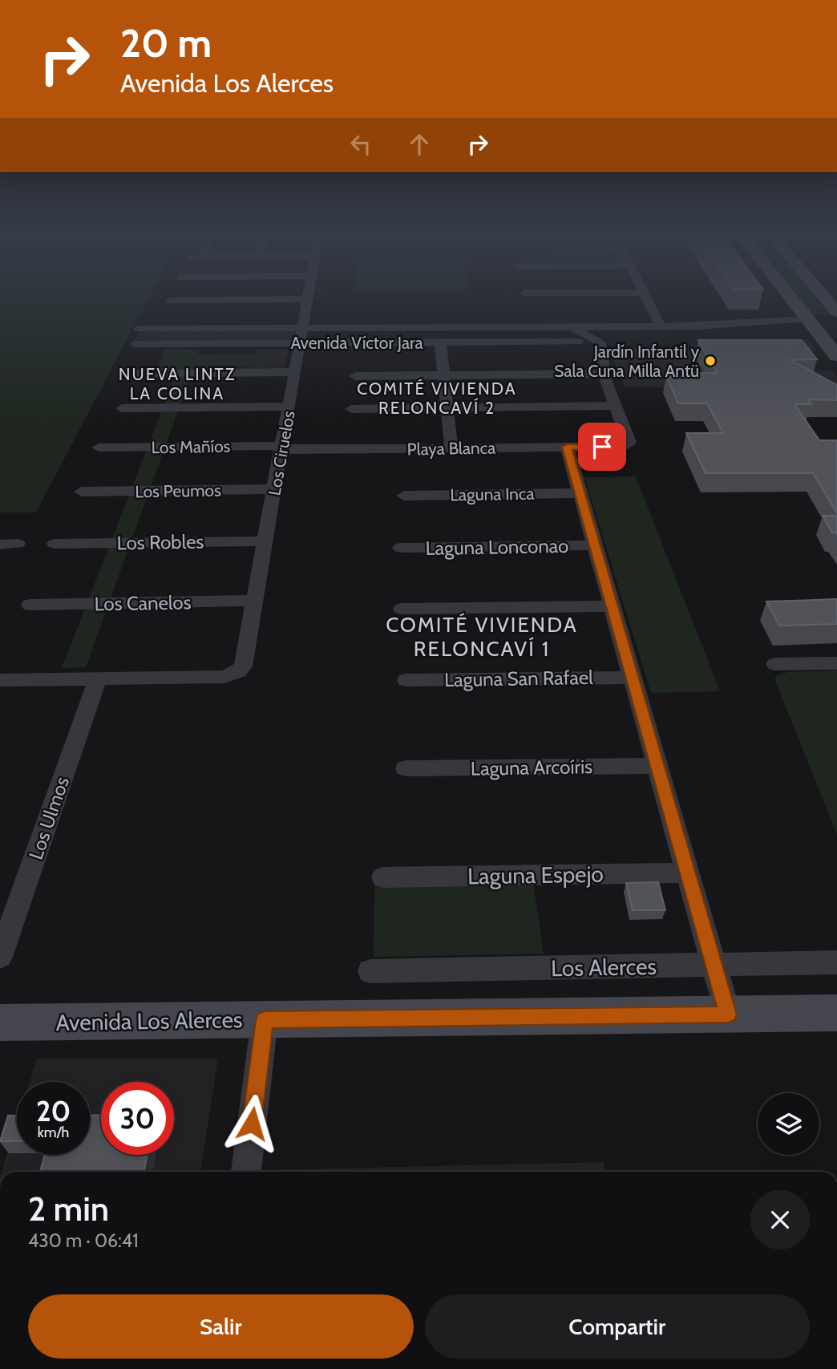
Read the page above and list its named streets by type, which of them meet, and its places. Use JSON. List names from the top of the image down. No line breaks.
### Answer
{"streets":{"main road":["Avenida Los Alerces"],"street":["Avenida Víctor Jara","Los Mañíos","Playa Blanca","Los Ciruelos","Los Peumos","Laguna Inca","Los Robles","Laguna Lonconao","Los Canelos","Laguna San Rafael","Laguna Arcoíris","Los Ulmos","Laguna Espejo","Los Alerces"]},"crossings":[["Avenida Víctor Jara","Los Ciruelos"],["Los Mañíos","Playa Blanca"],["Los Mañíos","Los Ciruelos"],["Playa Blanca","Los Ciruelos"],["Los Ciruelos","Los Peumos"],["Los Ciruelos","Los Robles"],["Los Ciruelos","Los Canelos"],["Los Ciruelos","Los Ulmos"]],"districts":["NUEVA LINTZ LA COLINA","COMITÉ VIVIENDA RELONCAVÍ 2","COMITÉ VIVIENDA RELONCAVÍ 1"],"places":["Jardín Infantil y Sala Cuna Milla Antü"],"page":{"turn":["20 m","Avenida Los Alerces"],"speed":"20 km/h","limit":"30","heading":["2 min","430 m · 06:41"],"buttons":["Salir","Compartir"]}}
